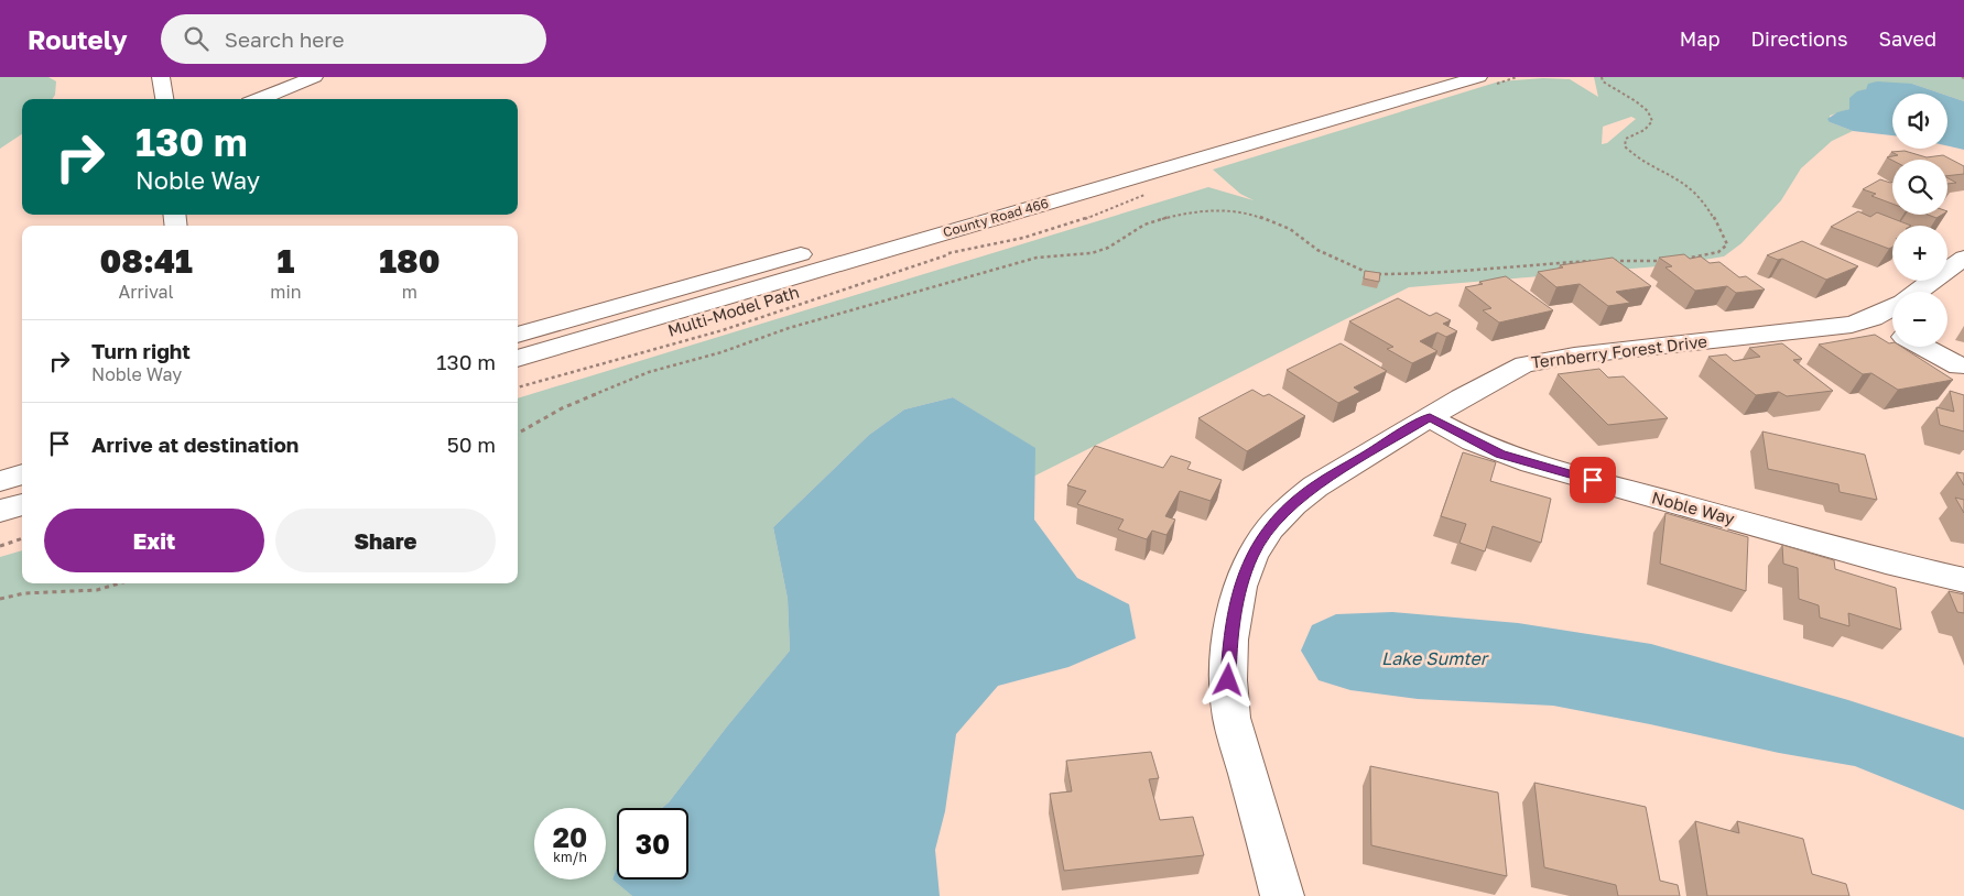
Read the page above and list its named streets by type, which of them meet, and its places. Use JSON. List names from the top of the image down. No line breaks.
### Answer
{"streets":{"main road":["County Road 466","Ternberry Forest Drive","Noble Way"],"path":["Multi-Model Path"]},"crossings":[["Ternberry Forest Drive","Noble Way"]],"water":["Lake Sumter"],"page":{"header":"Routely","search":"Search here","nav":["Map","Directions","Saved"],"map_buttons":["+","−"],"turn":["130 m","Noble Way"],"eta":["08:41","Arrival","1","min","180","m"],"list":[{"name":"Turn right","note":"Noble Way","value":"130 m"},{"name":"Arrive at destination","value":"50 m"}],"buttons":["Exit","Share"],"speed":"20 km/h","limit":"30"}}
